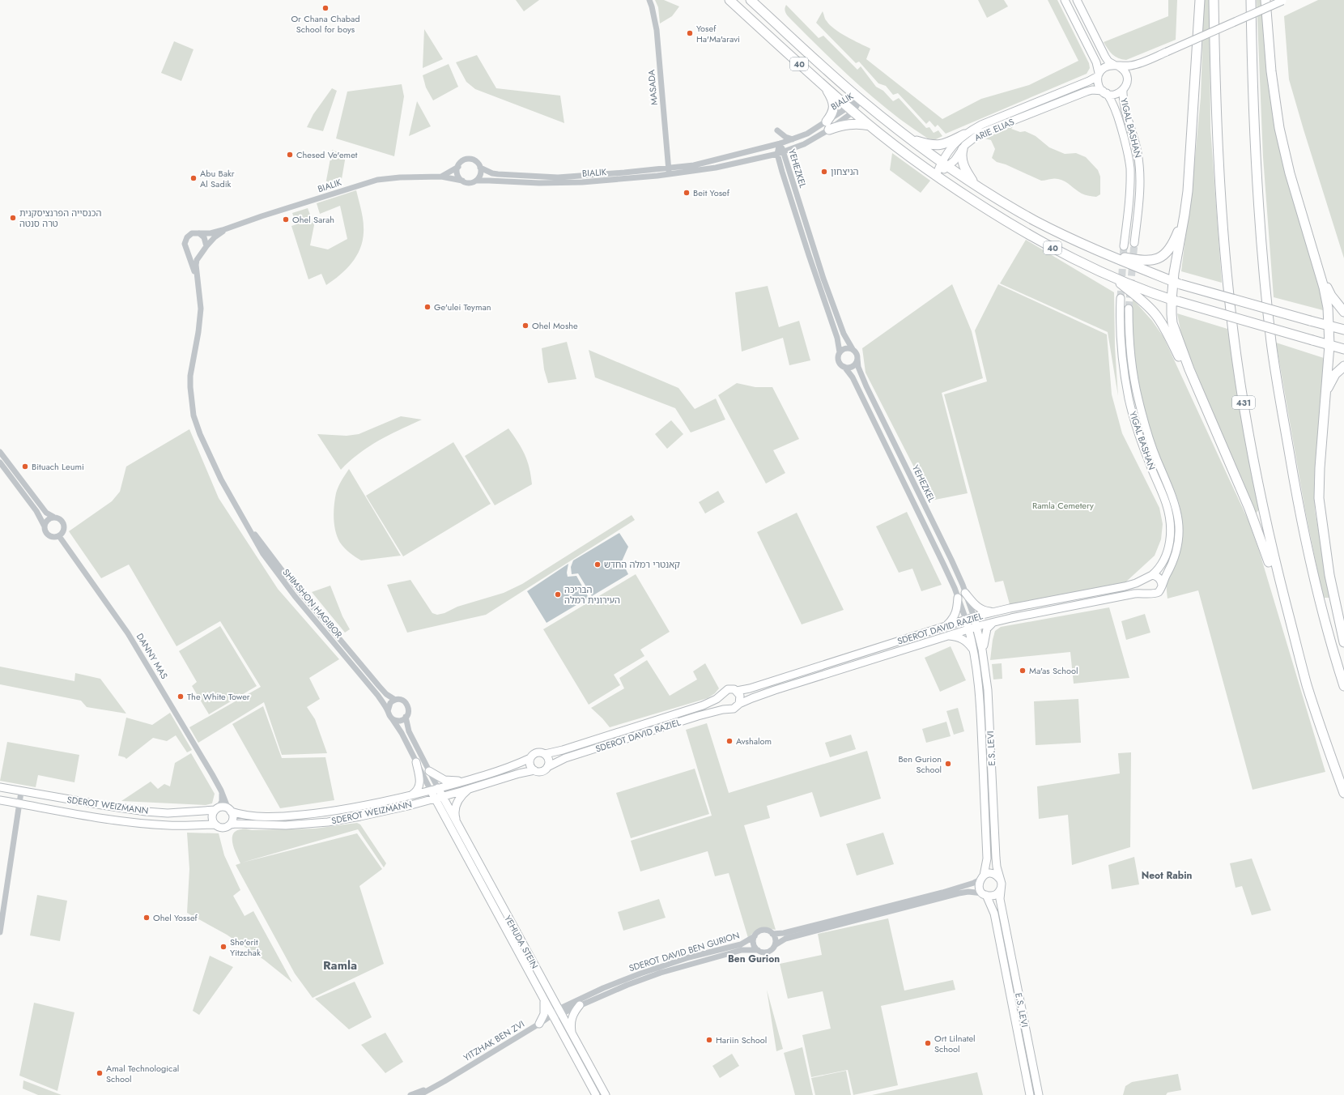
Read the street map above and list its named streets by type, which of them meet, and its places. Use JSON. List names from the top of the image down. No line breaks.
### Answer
{"streets":{"highway":["40","431"],"main road":["YIGAL BASHAN","ARIE ELIAS","SDEROT DAVID RAZIEL","E.S. LEVI","SDEROT WEIZMANN","YEHUDA STEIN"],"street":["MASADA","BIALIK","YEHEZKEL","SHIMSHON HAGIBOR","DANNY MAS","SDEROT DAVID BEN GURION","YITZHAK BEN ZVI"]},"crossings":[["40","BIALIK"],["40","ARIE ELIAS"],["MASADA","BIALIK"],["BIALIK","YEHEZKEL"],["BIALIK","SHIMSHON HAGIBOR"],["YIGAL BASHAN","ARIE ELIAS"],["YIGAL BASHAN","SDEROT DAVID RAZIEL"],["YEHEZKEL","SDEROT DAVID RAZIEL"],["YEHEZKEL","E.S. LEVI"],["SDEROT DAVID RAZIEL","E.S. LEVI"],["DANNY MAS","SDEROT WEIZMANN"],["SDEROT WEIZMANN","YEHUDA STEIN"],["YEHUDA STEIN","SDEROT DAVID BEN GURION"],["YEHUDA STEIN","YITZHAK BEN ZVI"],["SDEROT DAVID BEN GURION","YITZHAK BEN ZVI"]],"districts":["Neot Rabin","Ben Gurion","Ramla"],"parks":["Ramla Cemetery"],"places":["Or Chana Chabad School for boys","Yosef Ha'Ma'aravi","Chesed Ve'emet","הניצחון","Abu Bakr Al Sadik","Beit Yosef","הכנסייה הפרנציסקנית טרה סנטה","Ohel Sarah","Ge'ulei Teyman","Ohel Moshe","Bituach Leumi","קאנטרי רמלה החדש","הבריכה העירונית רמלה","Ma'as School","The White Tower","Avshalom","Ben Gurion School","Ohel Yossef","She'erit Yitzchak","Hariin School","Ort Lilnatel School","Amal Technological School"]}
